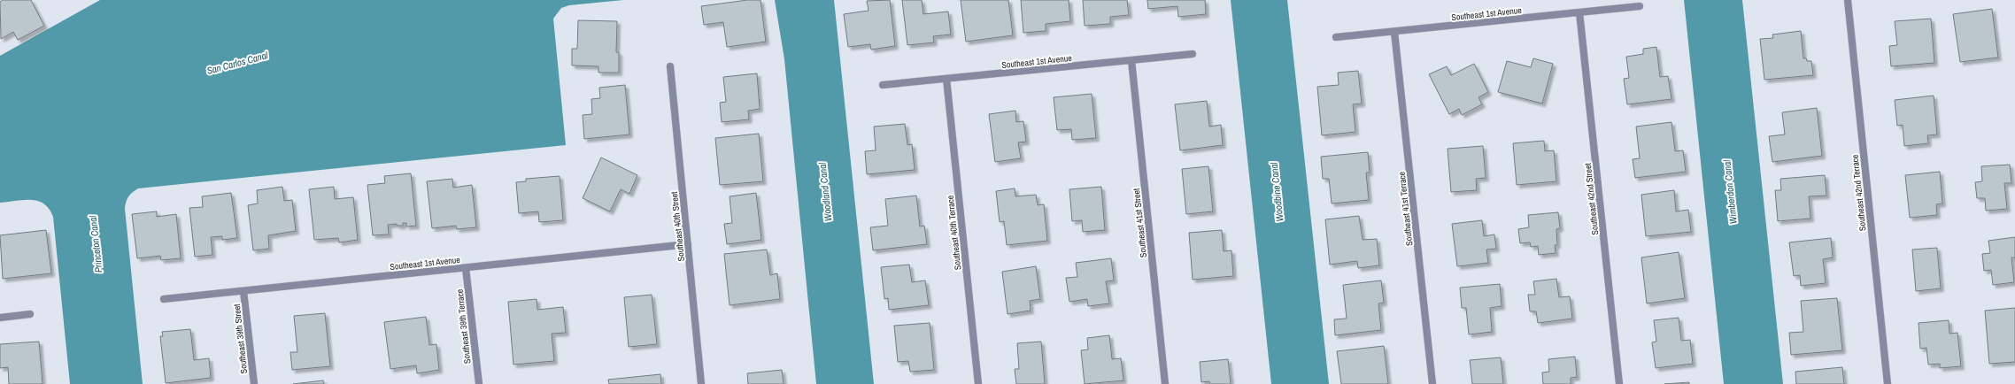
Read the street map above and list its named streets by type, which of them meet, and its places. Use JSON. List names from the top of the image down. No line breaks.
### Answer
{"streets":{"street":["Southeast 1st Avenue","Southeast 42nd Terrace","Southeast 42nd Street","Southeast 41st Terrace","Southeast 41st Street","Southeast 40th Street","Southeast 40th Terrace","Southeast 39th Terrace","Southeast 39th Street"]},"crossings":[["Southeast 1st Avenue","Southeast 42nd Street"],["Southeast 1st Avenue","Southeast 41st Terrace"],["Southeast 1st Avenue","Southeast 41st Street"],["Southeast 1st Avenue","Southeast 40th Street"],["Southeast 1st Avenue","Southeast 40th Terrace"],["Southeast 1st Avenue","Southeast 39th Terrace"],["Southeast 1st Avenue","Southeast 39th Street"]],"water":["San Carlos Canal","Woodland Canal","Woodbine Canal","Wimberdon Canal","Princeton Canal"]}
